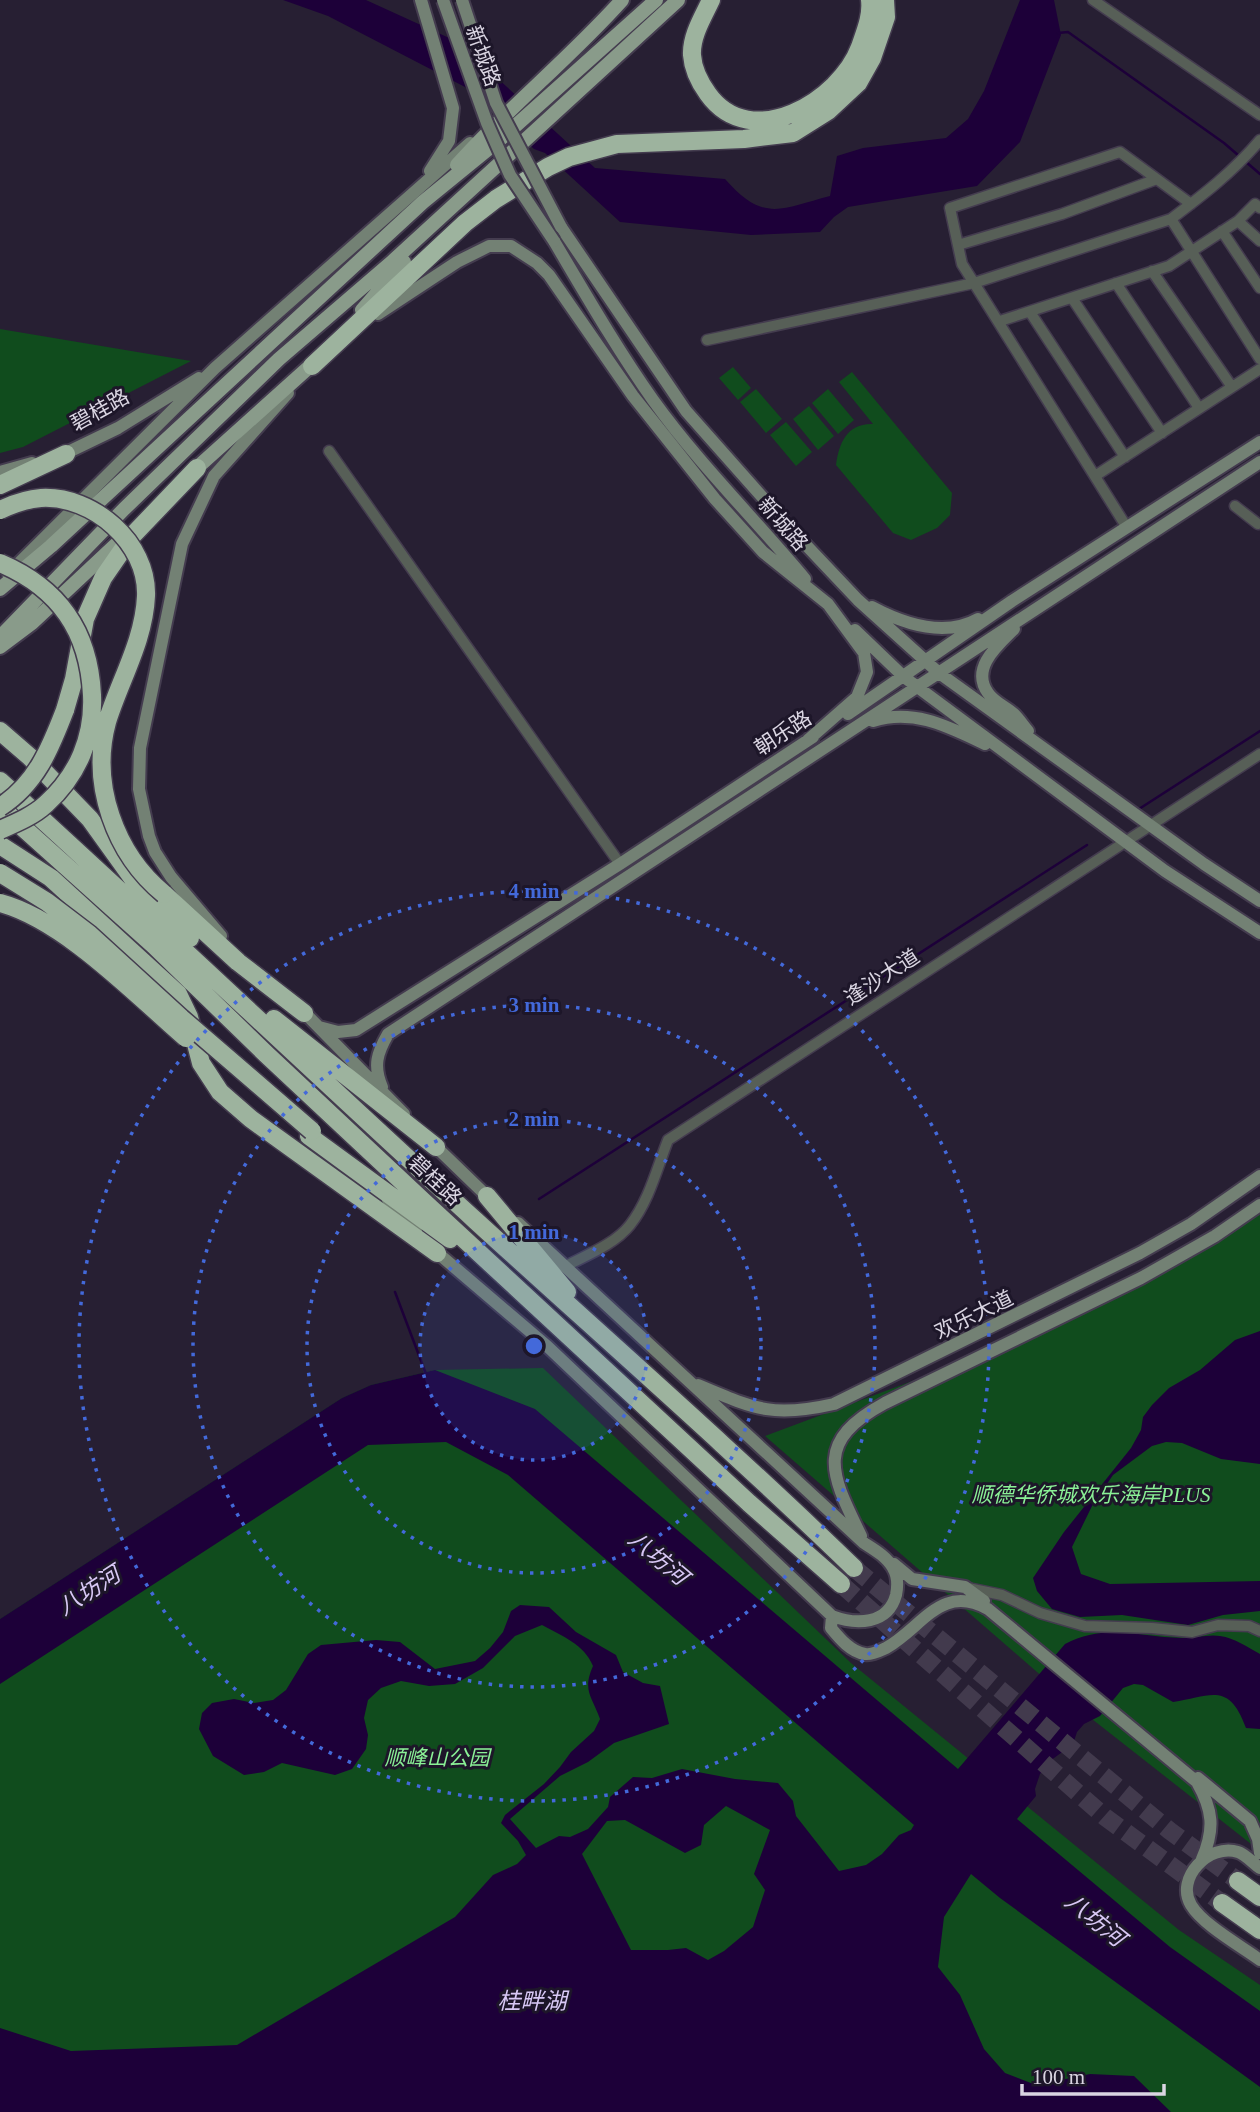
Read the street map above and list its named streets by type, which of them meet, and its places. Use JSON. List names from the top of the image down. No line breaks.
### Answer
{"streets":{"highway":["碧桂路"],"street":["新城路","朝乐路","逢沙大道","欢乐大道"]},"crossings":[["新城路","朝乐路"],["新城路","逢沙大道"]],"water":["八坊河","桂畔湖"],"parks":["顺德华侨城欢乐海岸PLUS","顺峰山公园"],"scale_bar":"100 m","rings":["4 min","3 min","2 min","1 min"]}
